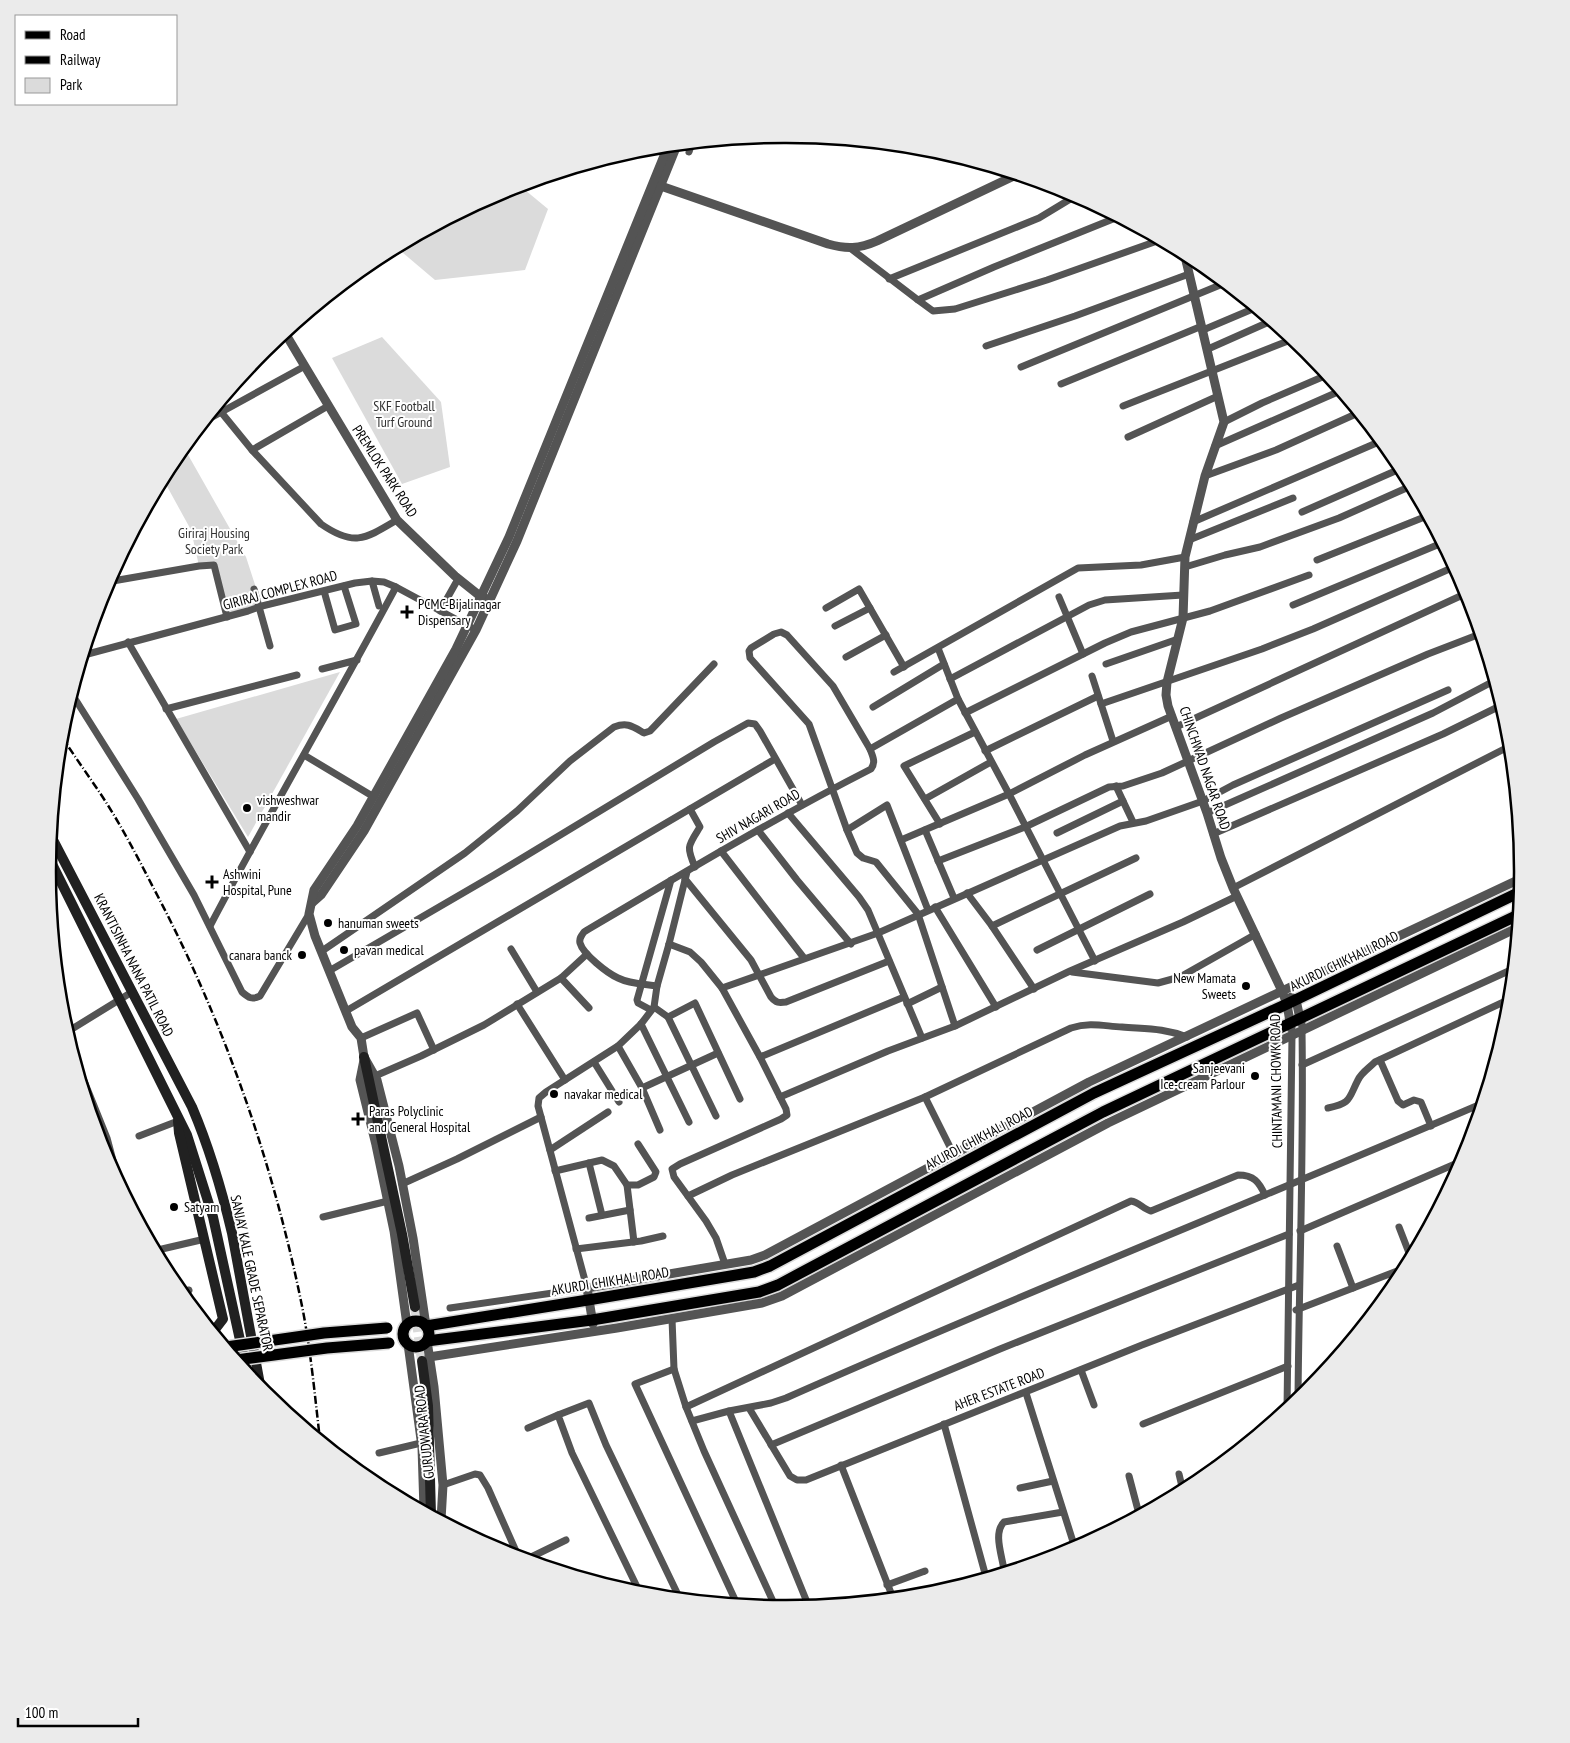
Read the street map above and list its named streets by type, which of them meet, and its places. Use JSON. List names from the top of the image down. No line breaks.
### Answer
{"streets":{"main road":["AKURDI CHIKHALI ROAD","KRANTISINHA NANA PATIL ROAD","SANJAY KALE GRADE SEPARATOR"],"street":["PREMLOK PARK ROAD","GIRIRAJ COMPLEX ROAD","CHINCHWAD NAGAR ROAD","SHIV NAGARI ROAD","CHINTAMANI CHOWK ROAD","AHER ESTATE ROAD","GURUDWARA ROAD"]},"crossings":[["CHINCHWAD NAGAR ROAD","CHINTAMANI CHOWK ROAD"],["AKURDI CHIKHALI ROAD","CHINTAMANI CHOWK ROAD"],["AKURDI CHIKHALI ROAD","GURUDWARA ROAD"],["KRANTISINHA NANA PATIL ROAD","SANJAY KALE GRADE SEPARATOR"],["CHINTAMANI CHOWK ROAD","AHER ESTATE ROAD"]],"parks":["SKF Football Turf Ground","Giriraj Housing Society Park"],"places":{"health":["PCMC-Bijalinagar Dispensary","Ashwini Hospital, Pune","Paras Polyclinic and General Hospital"],"other":["vishweshwar mandir","hanuman sweets","pavan medical","canara banck","New Mamata Sweets","Sanjeevani Ice-cream Parlour","navakar medical","Satyam"]},"legend":["Road","Railway","Park"],"scale_bar":"100 m"}
